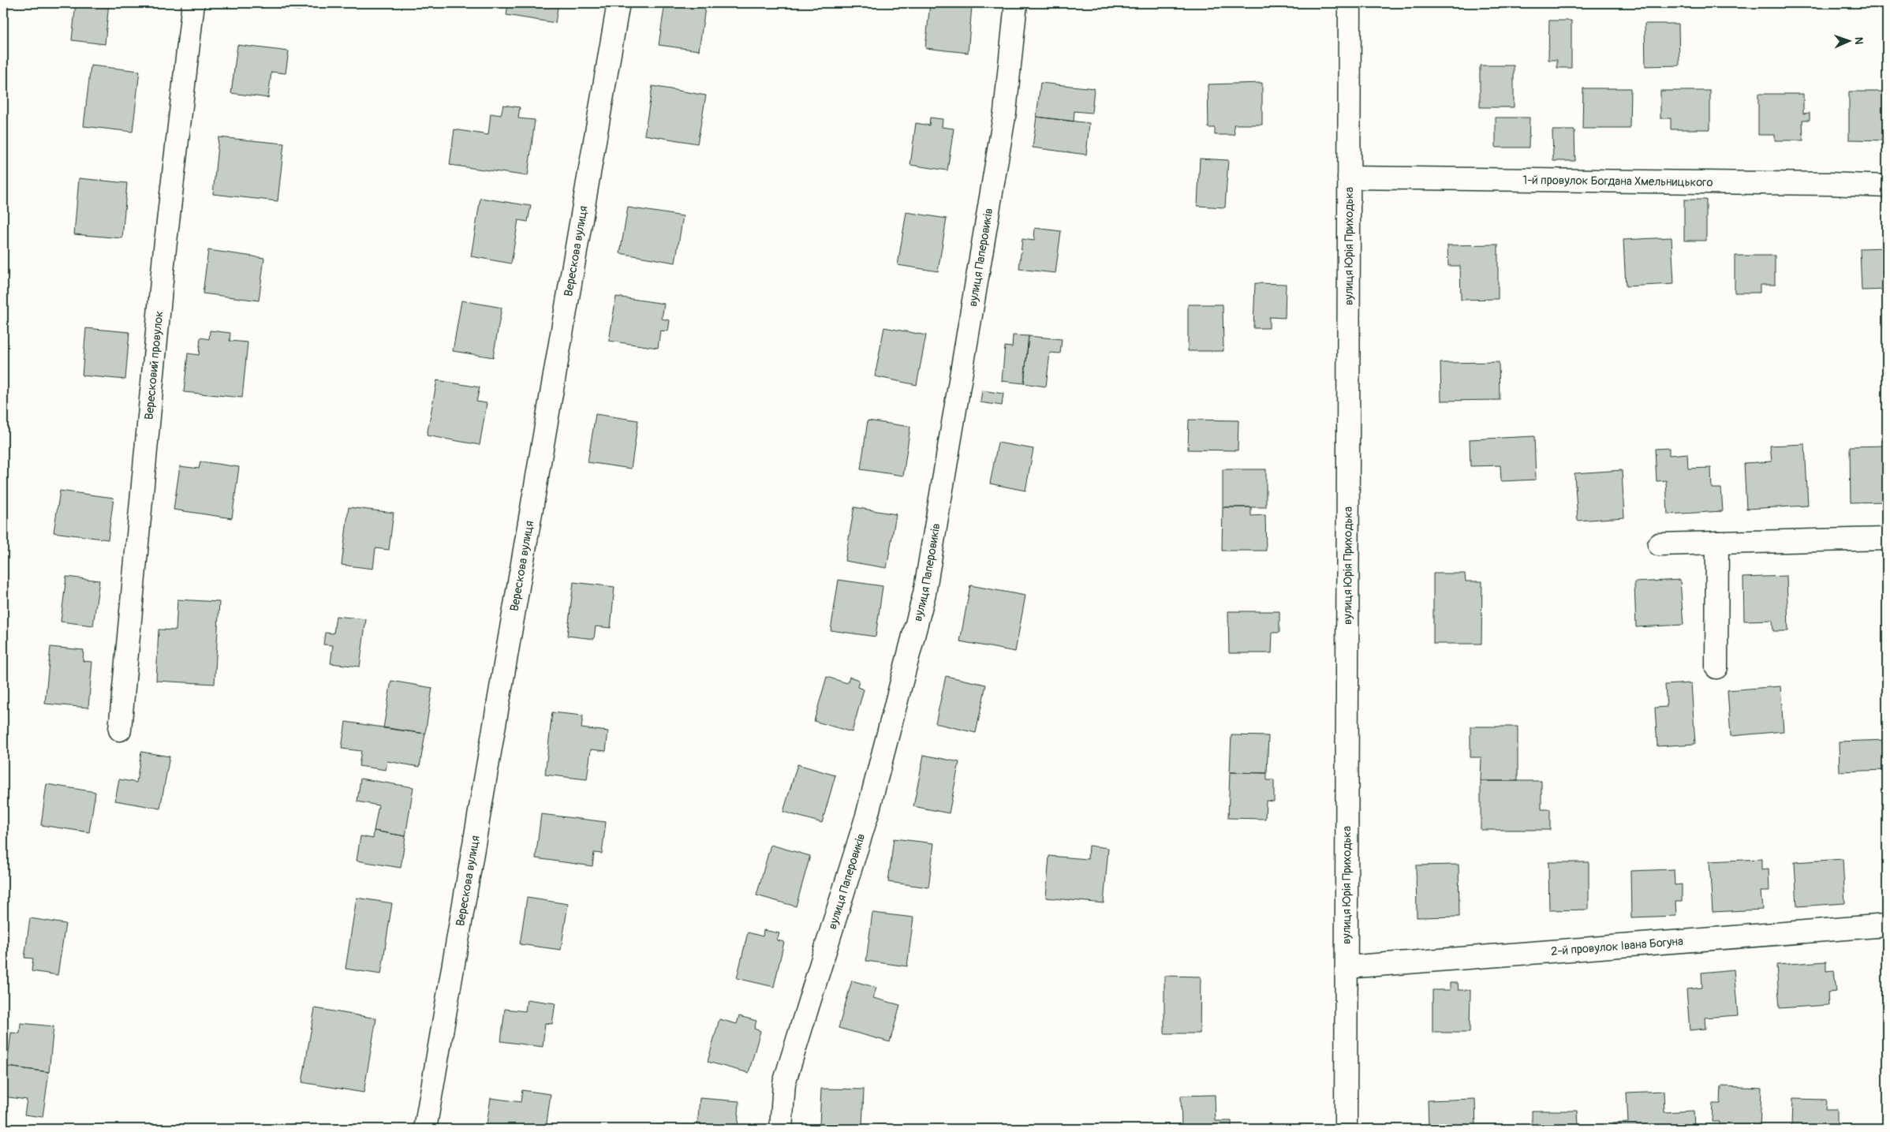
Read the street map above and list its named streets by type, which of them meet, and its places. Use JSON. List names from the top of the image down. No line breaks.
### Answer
{"streets":{"street":["1-й провулок Богдана Хмельницького","вулиця Юрія Приходька","Верескова вулиця","вулиця Паперовиків","Вересковий провулок","2-й провулок Івана Богуна"]},"crossings":[["1-й провулок Богдана Хмельницького","вулиця Юрія Приходька"],["вулиця Юрія Приходька","2-й провулок Івана Богуна"]],"north":"right"}
